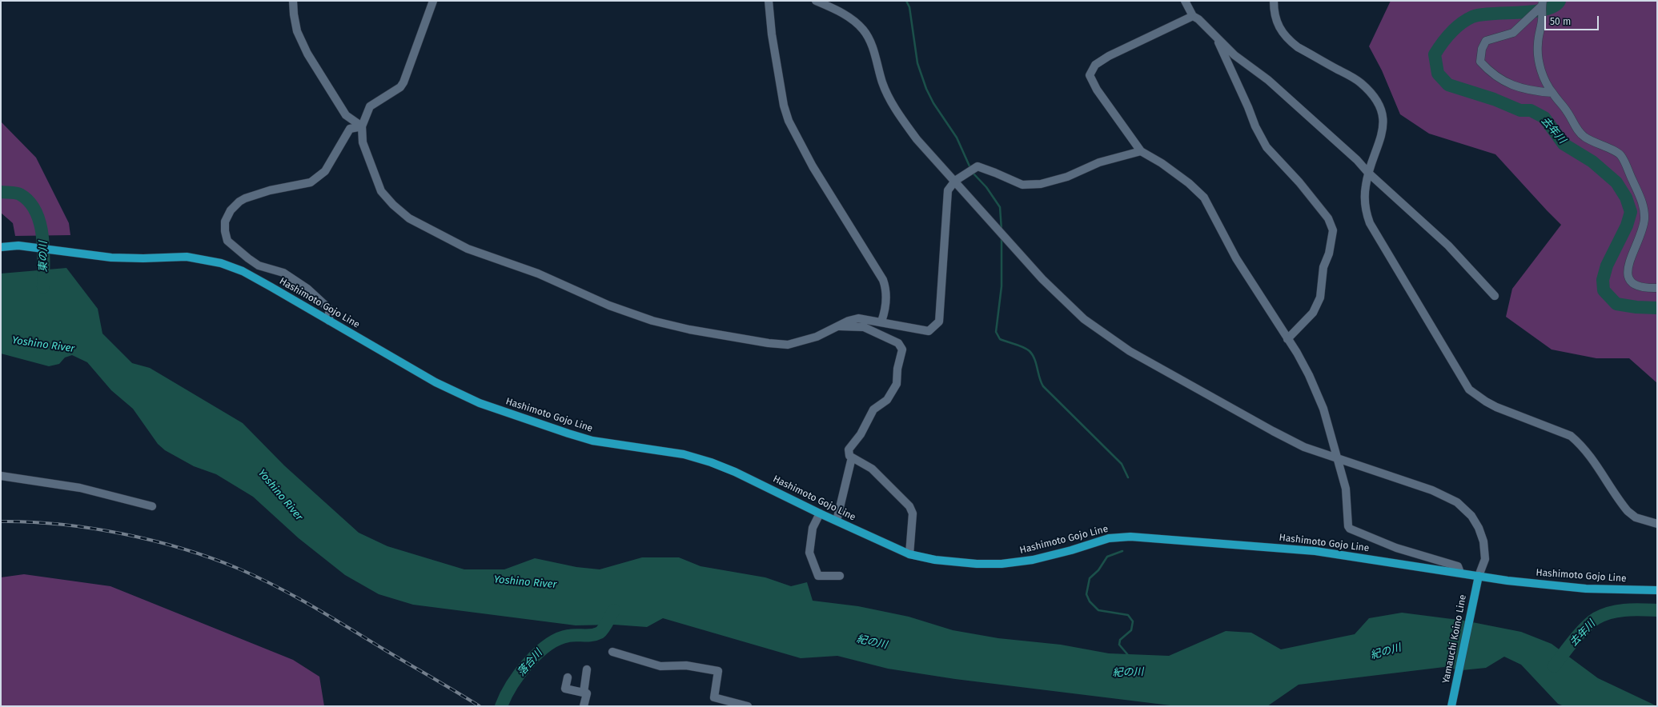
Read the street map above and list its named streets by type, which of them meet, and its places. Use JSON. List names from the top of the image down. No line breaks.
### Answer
{"streets":{"main road":["Hashimoto Gojo Line","Yamauchi Koino Line"]},"crossings":[["Hashimoto Gojo Line","Yamauchi Koino Line"]],"water":["去年川","東の川","Yoshino River","紀の川","落合川"],"scale_bar":"50 m"}
